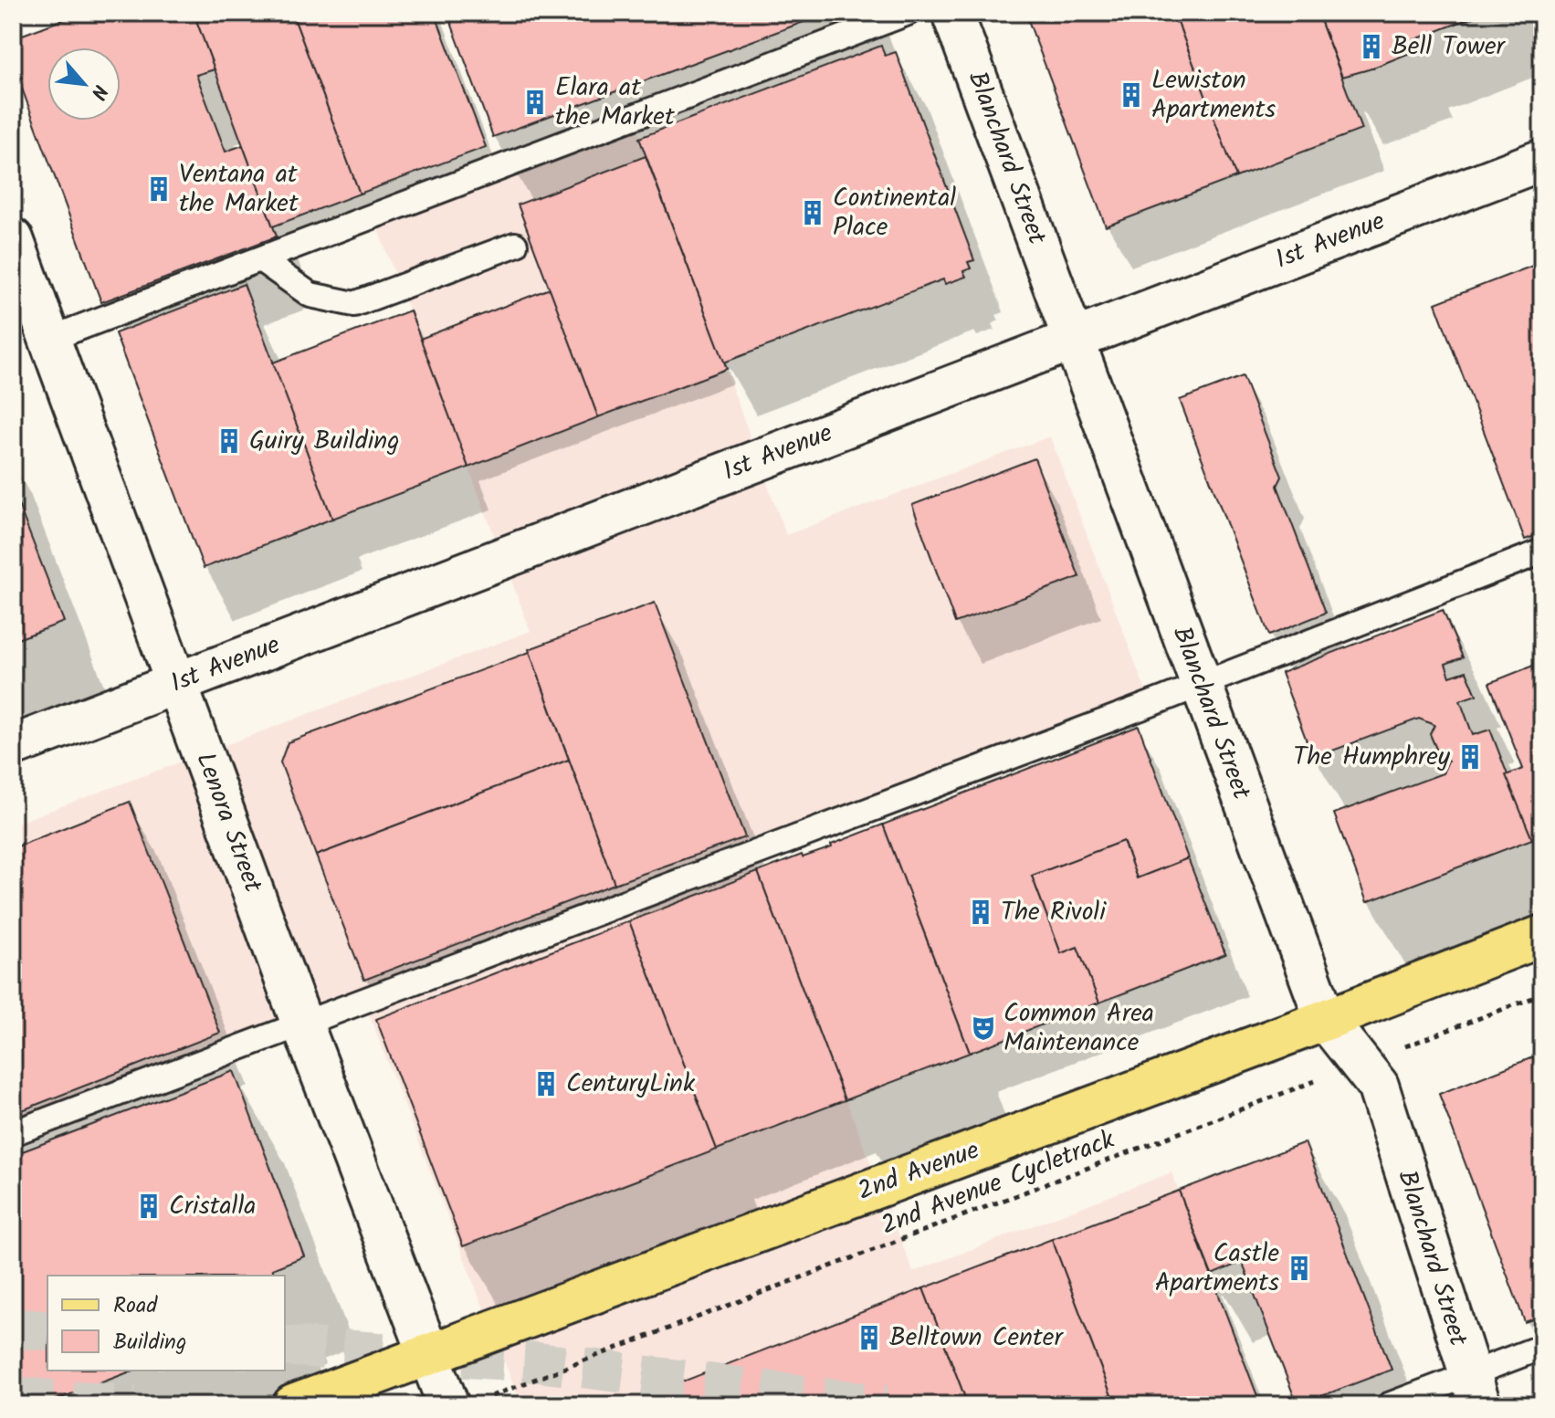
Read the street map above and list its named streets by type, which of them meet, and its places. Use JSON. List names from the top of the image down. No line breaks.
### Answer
{"streets":{"main road":["2nd Avenue"],"street":["Blanchard Street","1st Avenue","Lenora Street"],"path":["2nd Avenue Cycletrack"]},"crossings":[["Blanchard Street","1st Avenue"],["Blanchard Street","2nd Avenue"],["Blanchard Street","2nd Avenue Cycletrack"],["1st Avenue","Lenora Street"],["Lenora Street","2nd Avenue"]],"places":{"building":["Bell Tower","Lewiston Apartments","Elara at the Market","Ventana at the Market","Continental Place","Guiry Building","The Humphrey","The Rivoli","CenturyLink","Cristalla","Castle Apartments","Belltown Center"],"theatre":["Common Area Maintenance"]},"legend":["Road","Building"],"north":"bottom right"}
